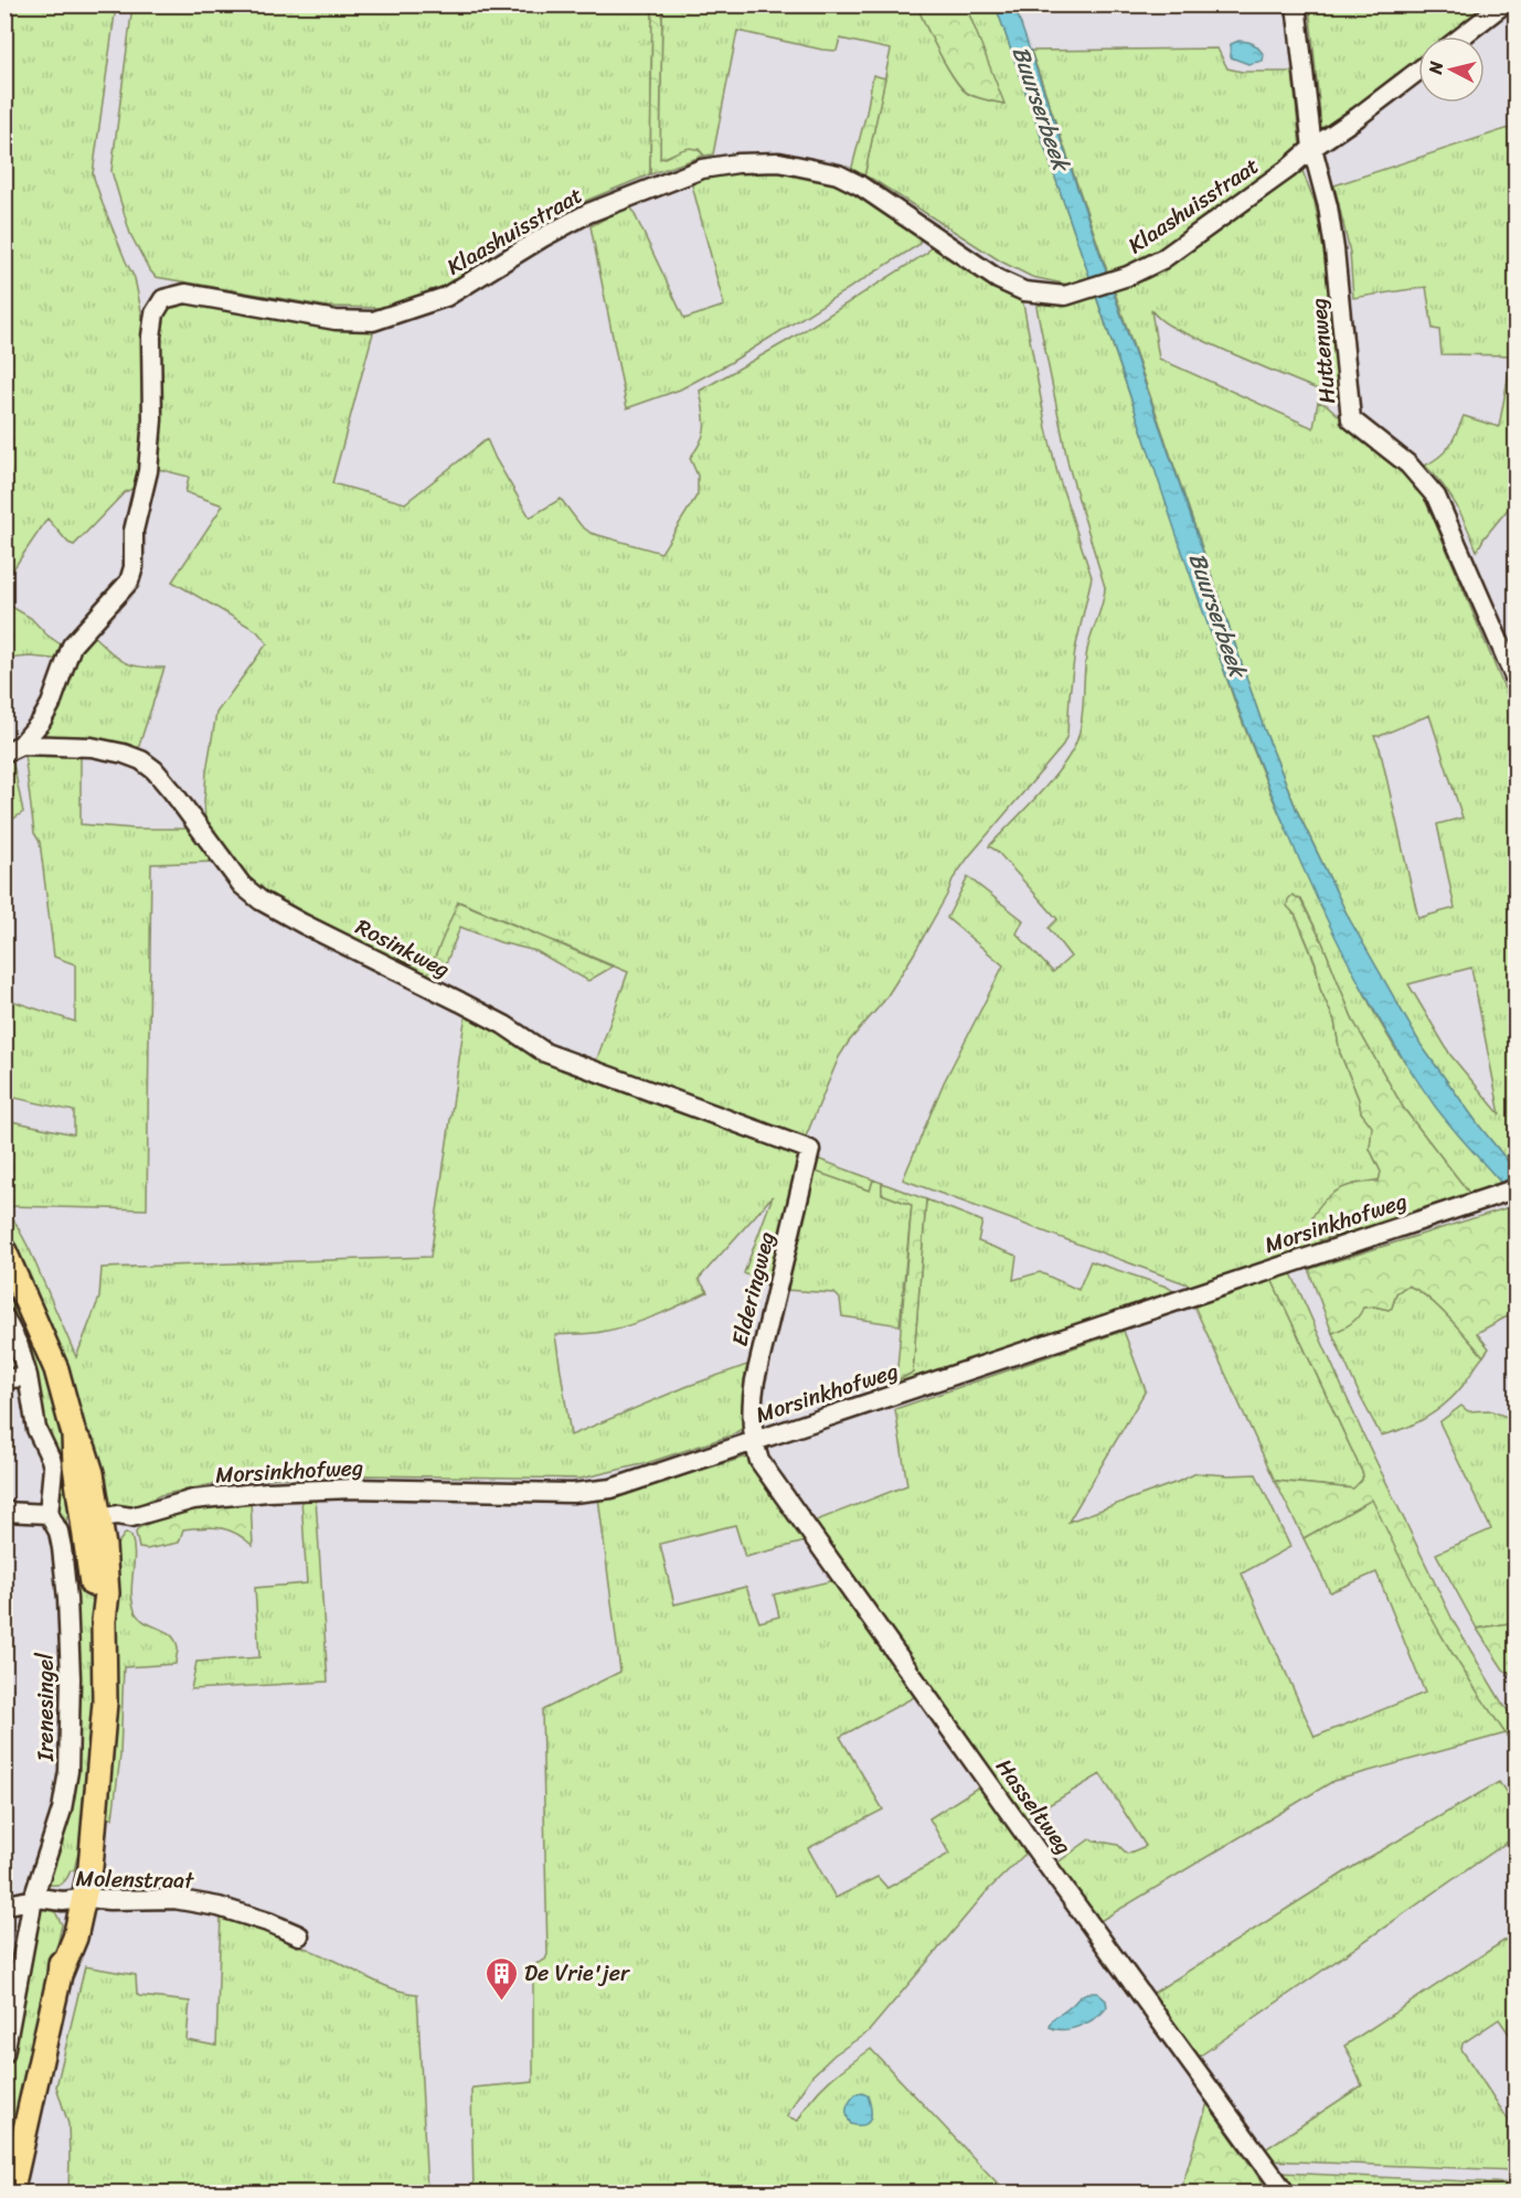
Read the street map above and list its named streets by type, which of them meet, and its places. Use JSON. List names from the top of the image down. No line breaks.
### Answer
{"streets":{"street":["Klaashuisstraat","Huttenweg","Rosinkweg","Morsinkhofweg","Elderingweg","Irenesingel","Hasseltweg","Molenstraat"]},"crossings":[["Klaashuisstraat","Huttenweg"],["Klaashuisstraat","Rosinkweg"],["Rosinkweg","Elderingweg"],["Morsinkhofweg","Elderingweg"],["Morsinkhofweg","Hasseltweg"],["Elderingweg","Hasseltweg"],["Irenesingel","Molenstraat"]],"water":["Buurserbeek"],"places":{"building":["De Vrie'jer"]},"north":"left"}
